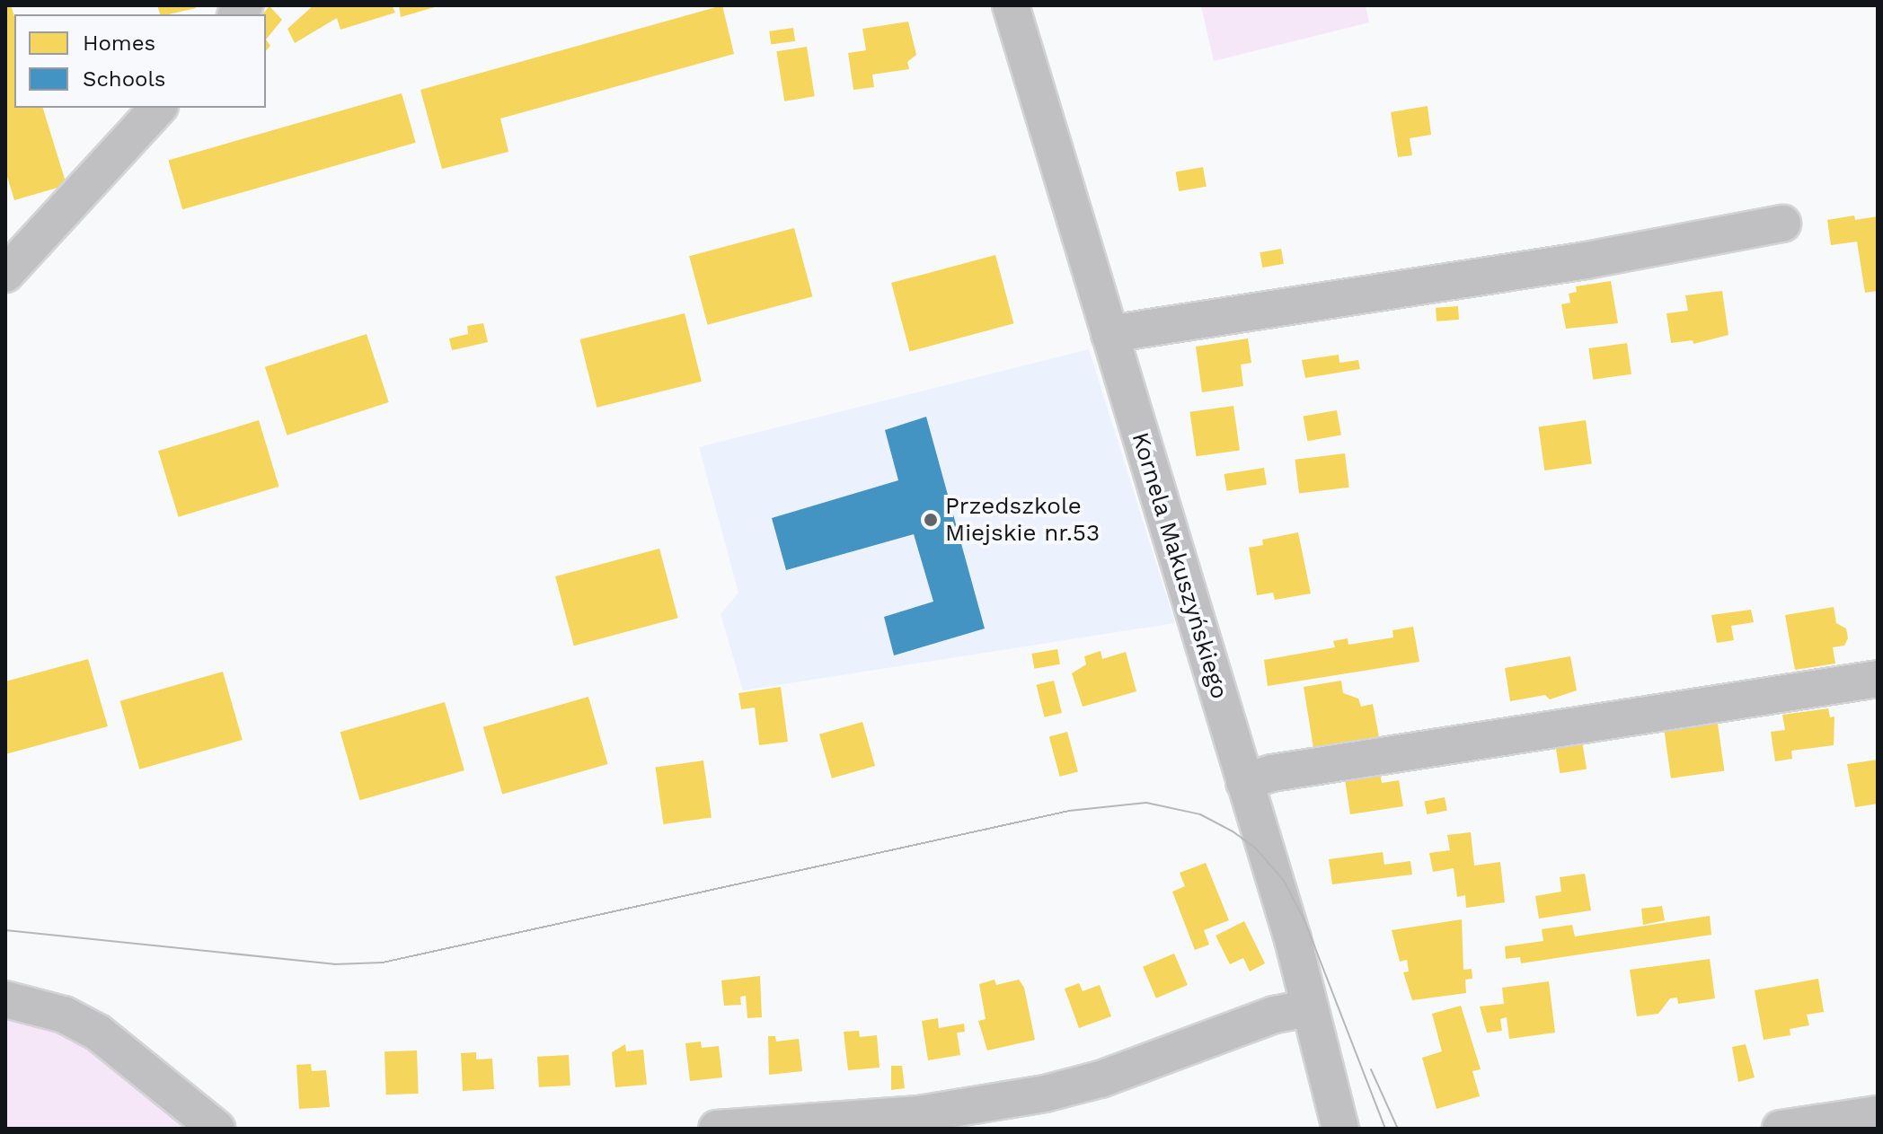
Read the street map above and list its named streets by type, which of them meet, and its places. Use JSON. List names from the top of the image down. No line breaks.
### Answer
{"streets":{"street":["Kornela Makuszyńskiego"]},"places":["Przedszkole Miejskie nr.53"],"legend":["Homes","Schools"]}
